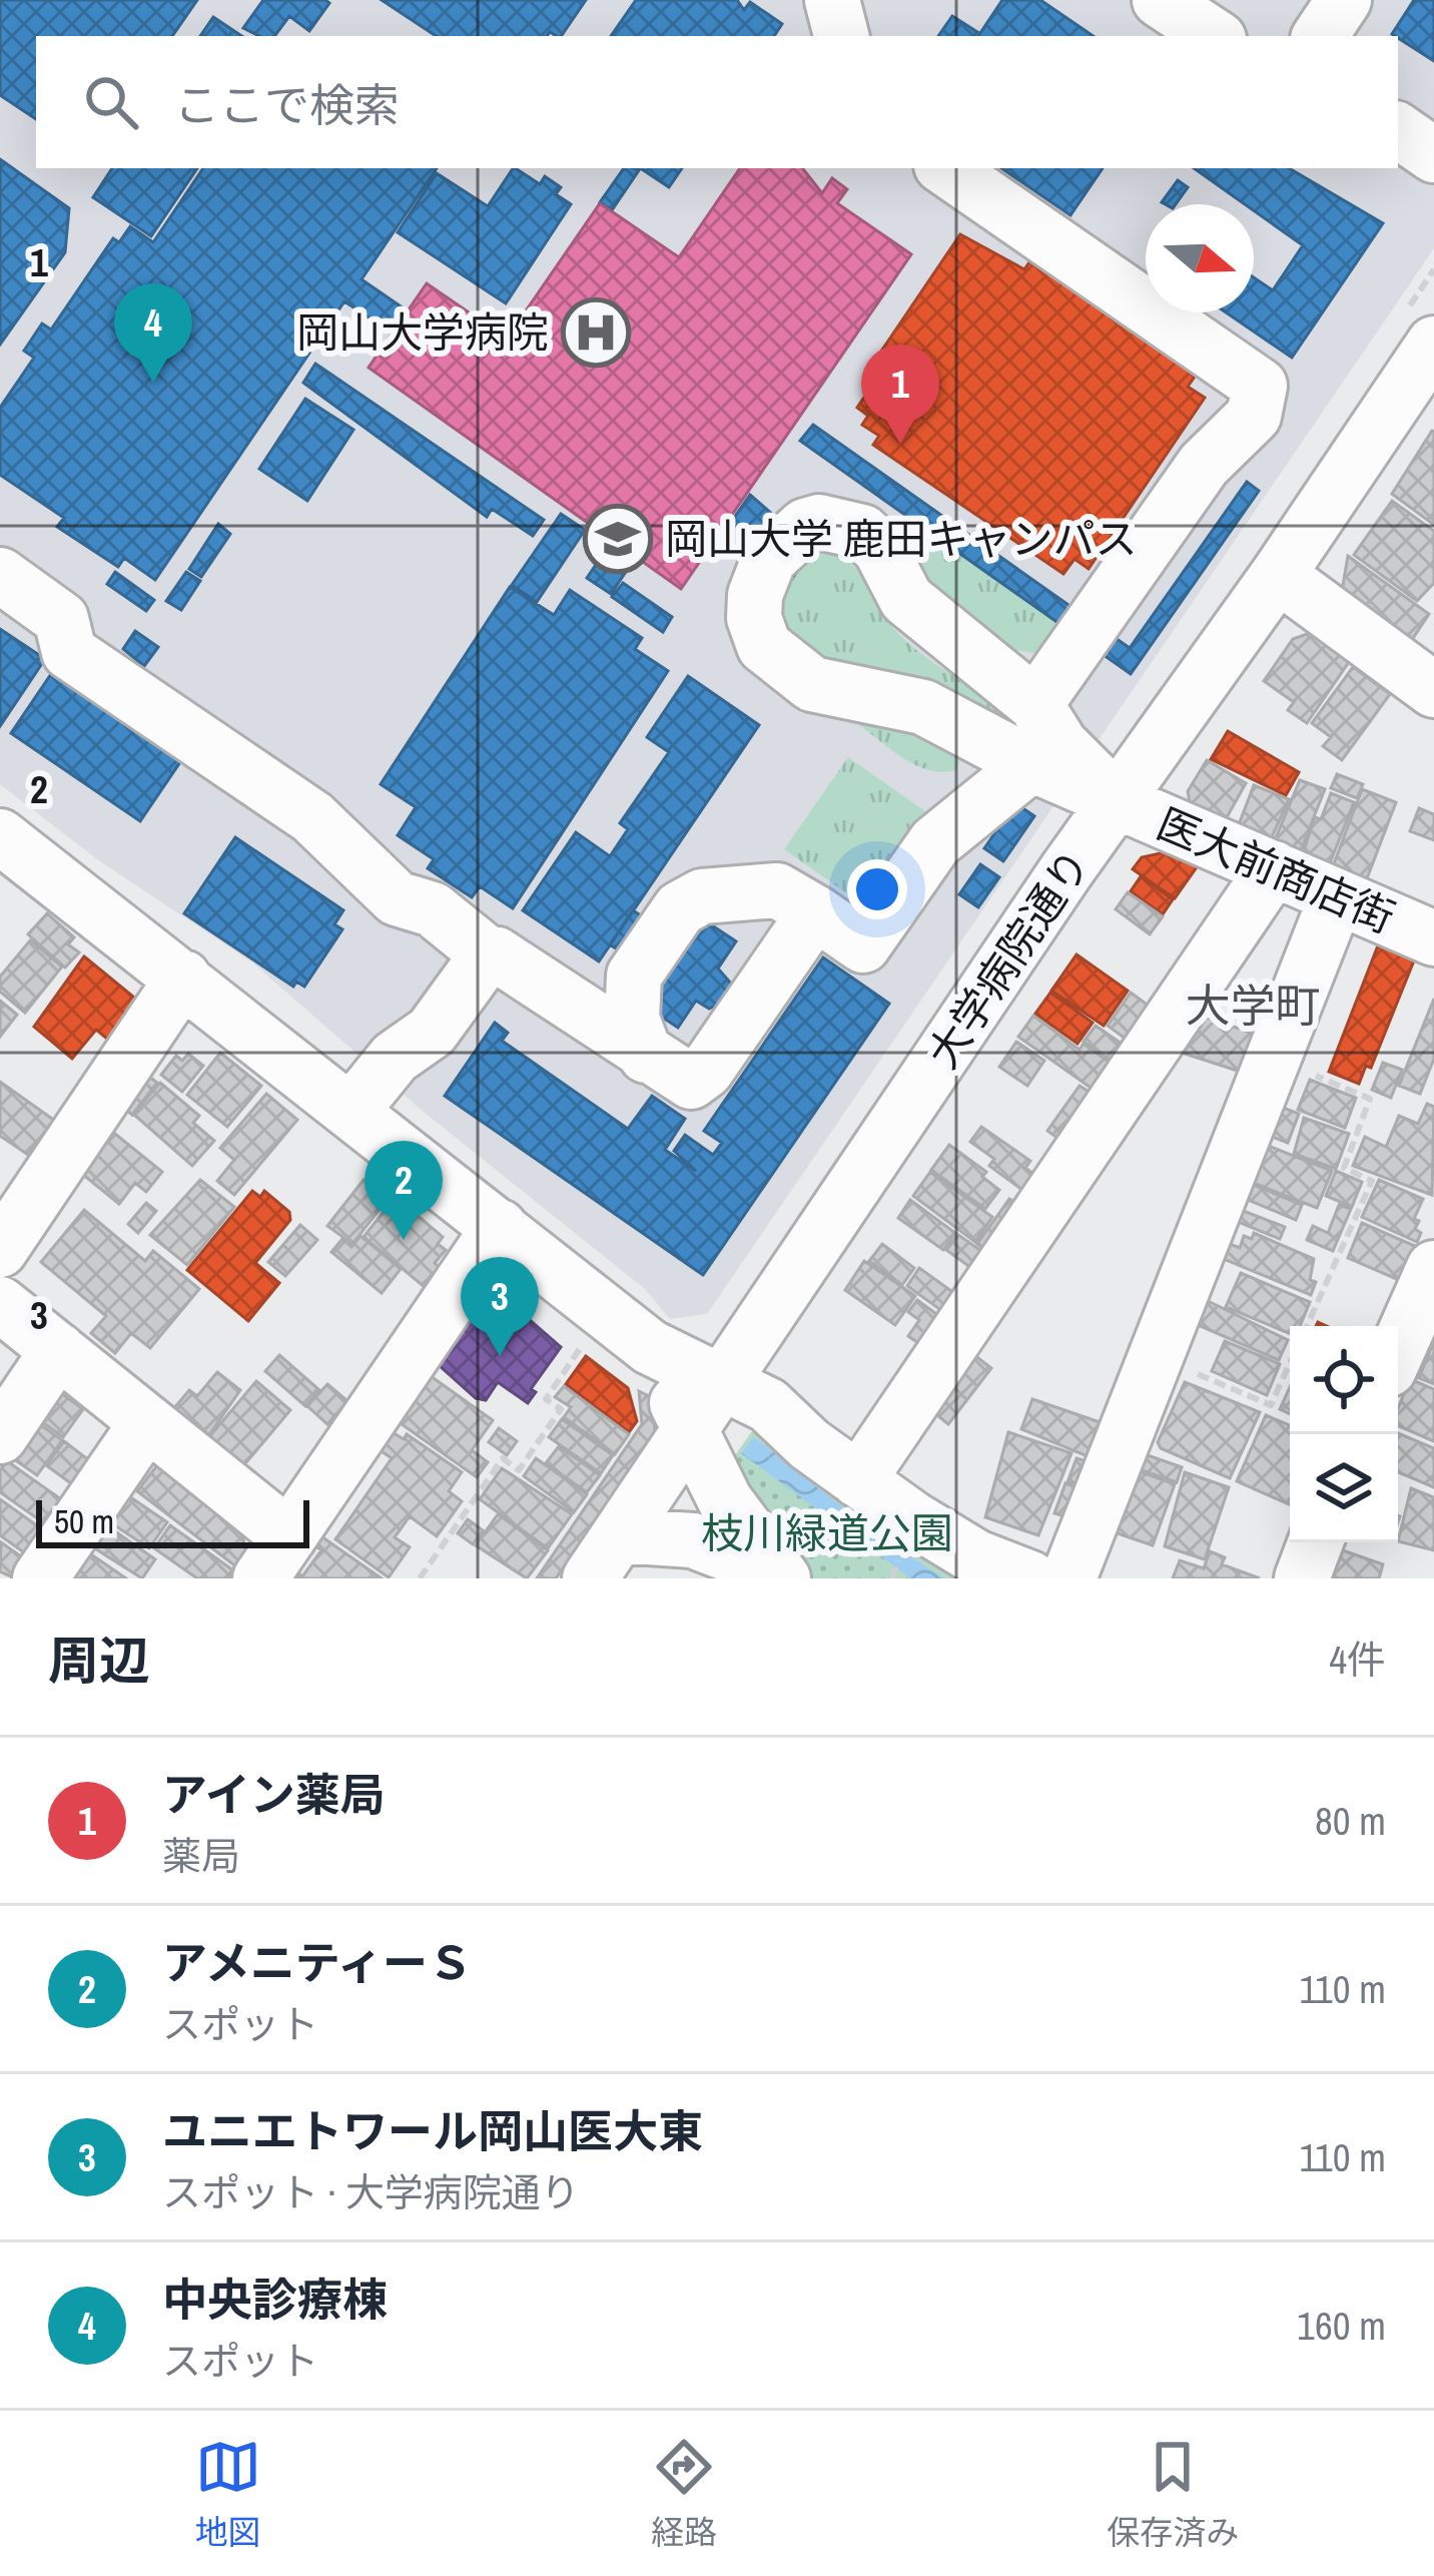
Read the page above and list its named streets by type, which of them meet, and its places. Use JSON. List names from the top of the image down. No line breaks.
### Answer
{"streets":{"street":["医大前商店街","大学病院通り"]},"crossings":[["医大前商店街","大学病院通り"]],"districts":["大学町"],"parks":["枝川緑道公園"],"places":{"hospital":["岡山大学病院"],"school or university":["岡山大学 鹿田キャンパス"]},"scale_bar":"50 m","north":"right","page":{"search":"ここで検索","pins":["4","1","2","3"],"scale":"50 m","heading":["周辺","4件"],"list":[{"mark":"1","name":"アイン薬局","note":"薬局","value":"80 m"},{"mark":"2","name":"アメニティーＳ","note":"スポット","value":"110 m"},{"mark":"3","name":"ユニエトワール岡山医大東","note":"スポット · 大学病院通り","value":"110 m"},{"mark":"4","name":"中央診療棟","note":"スポット","value":"160 m"}],"nav":["地図","経路","保存済み"]},"grid":{"rows":["1","2","3"]}}
